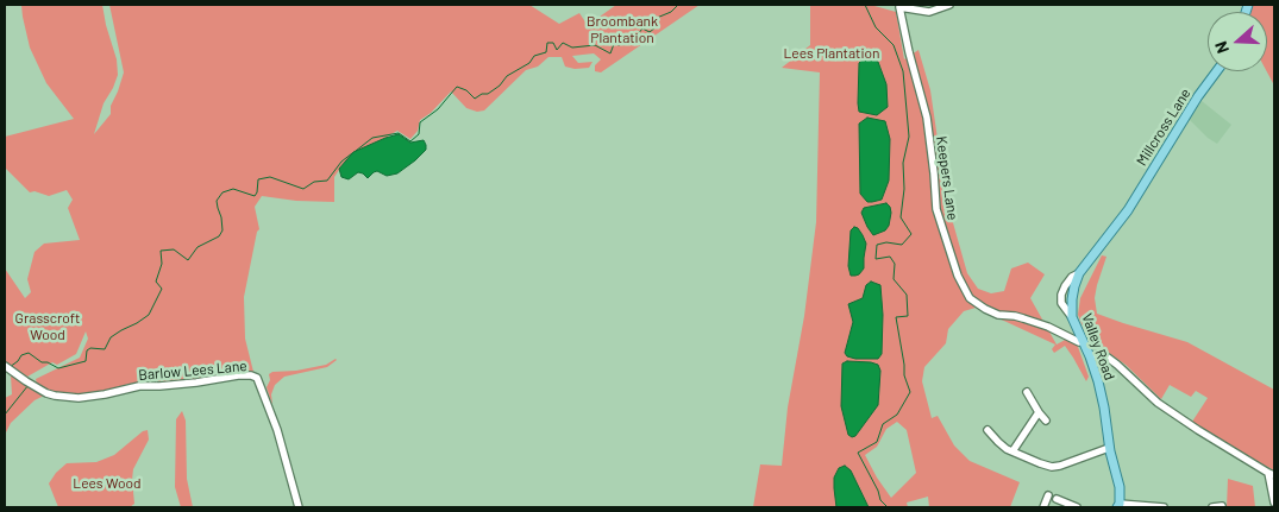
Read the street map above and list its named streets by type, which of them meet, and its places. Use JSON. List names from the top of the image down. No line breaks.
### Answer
{"streets":{"main road":["Millcross Lane","Valley Road"],"street":["Keepers Lane","Barlow Lees Lane"]},"crossings":[["Millcross Lane","Valley Road"],["Keepers Lane","Valley Road"]],"parks":["Broombank Plantation","Lees Plantation","Grasscroft Wood","Lees Wood"],"north":"left"}
